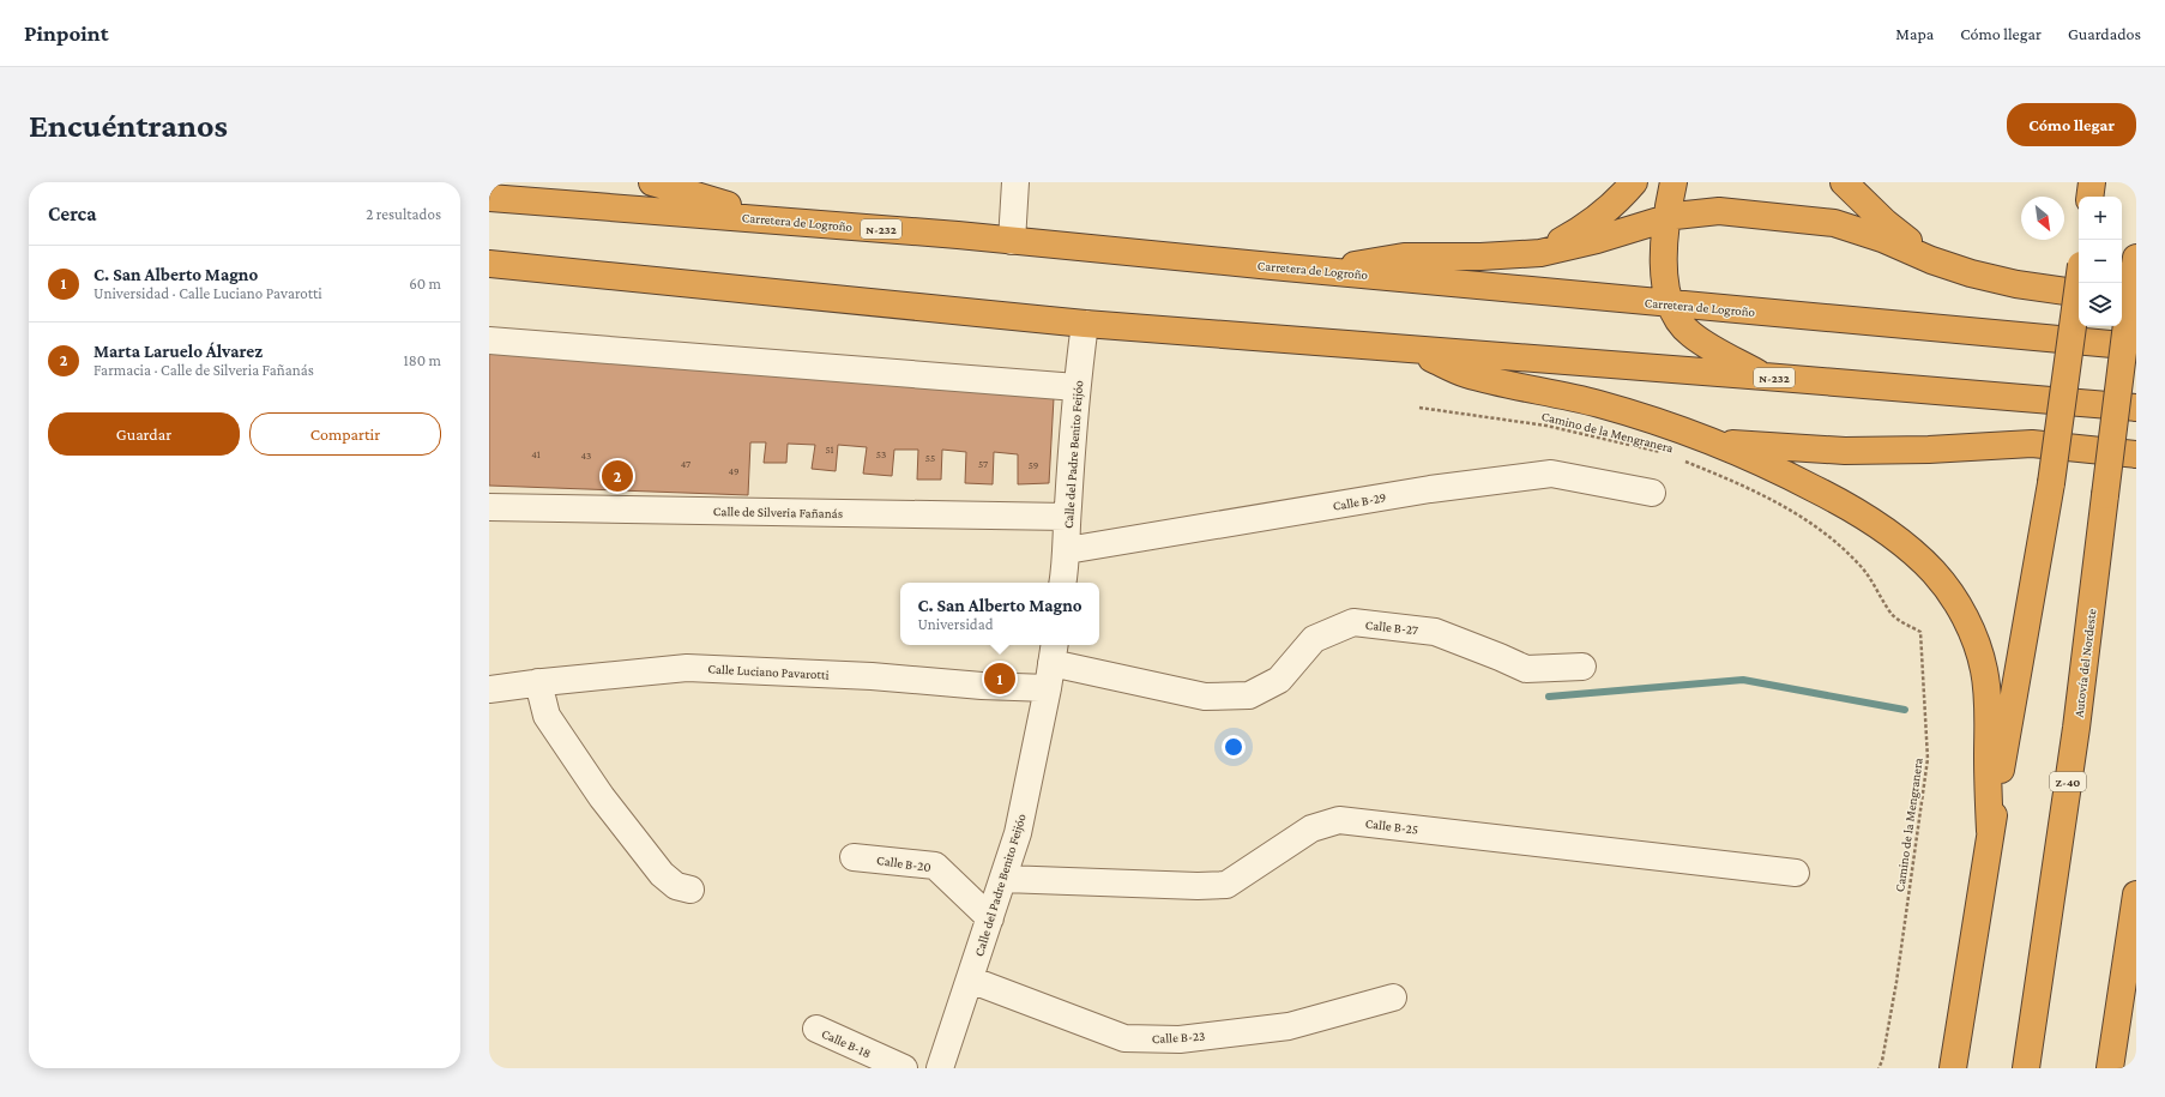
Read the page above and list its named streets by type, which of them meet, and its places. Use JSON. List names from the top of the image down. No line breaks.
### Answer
{"streets":{"highway":["Carretera de Logroño","N-232","Autovía del Nordeste","Z-40"],"street":["Calle del Padre Benito Feijóo","Calle B-29","Calle de Silveria Fañanás","Calle B-27","Calle Luciano Pavarotti","Calle B-25","Calle B-20","Calle B-23","Calle B-18"],"path":["Camino de la Mengranera"]},"crossings":[["N-232","Calle del Padre Benito Feijóo"],["Calle del Padre Benito Feijóo","Calle B-29"],["Calle del Padre Benito Feijóo","Calle de Silveria Fañanás"],["Calle del Padre Benito Feijóo","Calle B-27"],["Calle del Padre Benito Feijóo","Calle Luciano Pavarotti"],["Calle del Padre Benito Feijóo","Calle B-25"],["Calle del Padre Benito Feijóo","Calle B-20"],["Calle del Padre Benito Feijóo","Calle B-23"]],"house_numbers":["51","41","53","43","55","47","57","59","49"],"north":"bottom right","page":{"header":"Pinpoint","nav":["Mapa","Cómo llegar","Guardados"],"buttons":["Cómo llegar",["Guardar","Compartir"]],"title":"Encuéntranos","heading":["Cerca","2 resultados"],"map_buttons":["+","−"],"list":[{"mark":"1","name":"C. San Alberto Magno","note":"Universidad · Calle Luciano Pavarotti","value":"60 m"},{"mark":"2","name":"Marta Laruelo Álvarez","note":"Farmacia · Calle de Silveria Fañanás","value":"180 m"}],"pins":["2","1"],"popup":["C. San Alberto Magno","Universidad"]}}
